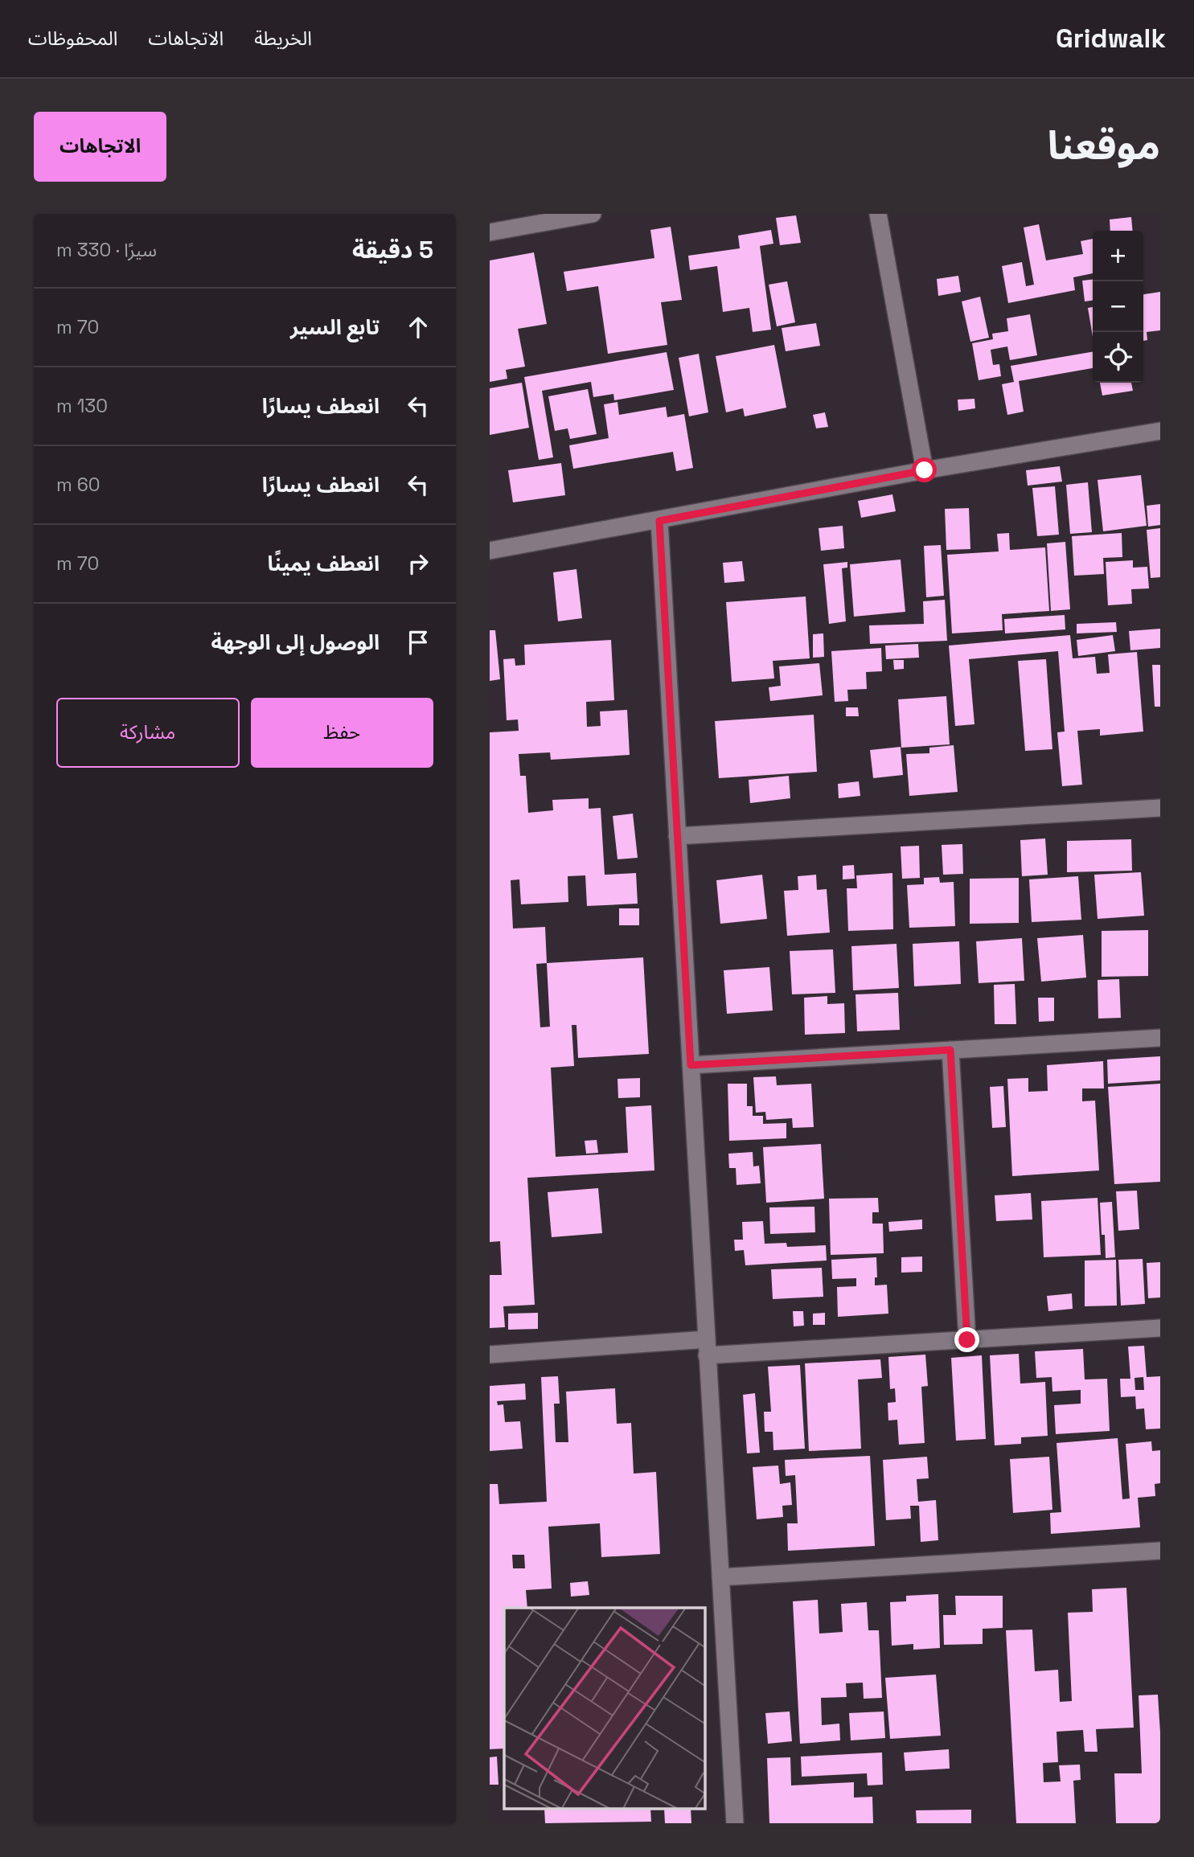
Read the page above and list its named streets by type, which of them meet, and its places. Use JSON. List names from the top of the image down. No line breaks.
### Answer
{"page":{"header":"Gridwalk","nav":["الخريطة","الاتجاهات","المحفوظات"],"title":"موقعنا","buttons":["الاتجاهات",["حفظ","مشاركة"]],"heading":["5 دقيقة","سيرًا · 330 m"],"map_buttons":["+","−"],"list":[["تابع السير","70 m"],["انعطف يسارًا","130 m"],["انعطف يسارًا","60 m"],["انعطف يمينًا","70 m"],"الوصول إلى الوجهة"]}}
